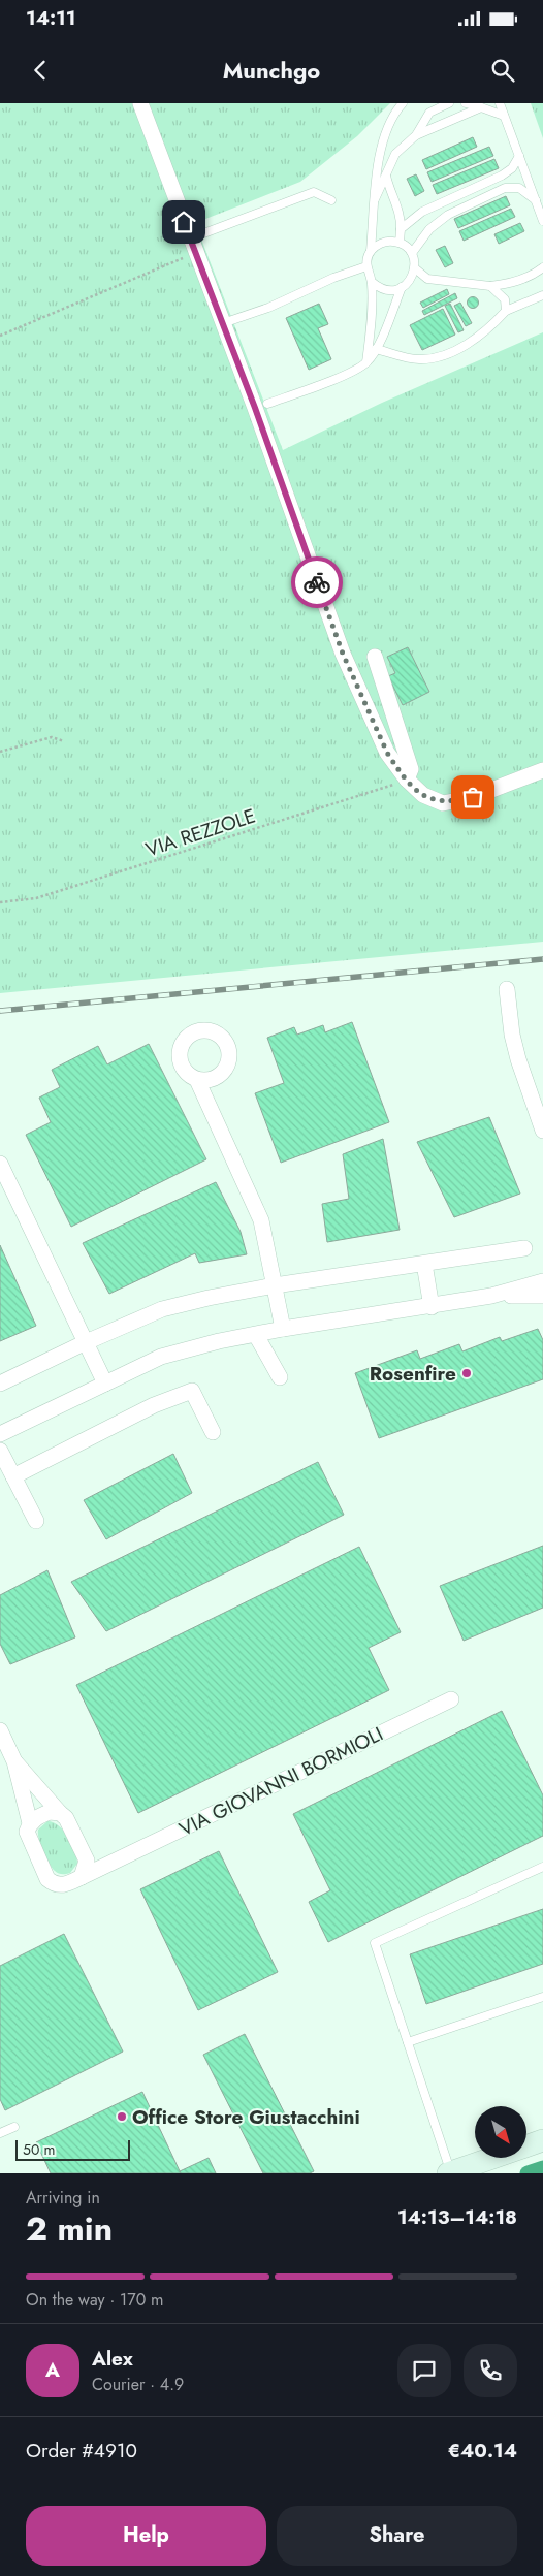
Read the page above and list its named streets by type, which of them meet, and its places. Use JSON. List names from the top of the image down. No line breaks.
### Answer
{"streets":{"street":["VIA GIOVANNI BORMIOLI"],"path":["VIA REZZOLE"]},"places":["Rosenfire","Office Store Giustacchini"],"scale_bar":"50 m","north":"bottom right","page":{"status":"14:11","header":"Munchgo","scale":"50 m","heading":["2 min","Arriving in","14:13–14:18"],"panel":["Alex","Courier · 4.9","Order #4910","€40.14"],"bar":"On the way · 170 m","round":"A","buttons":["Help","Share"]}}
